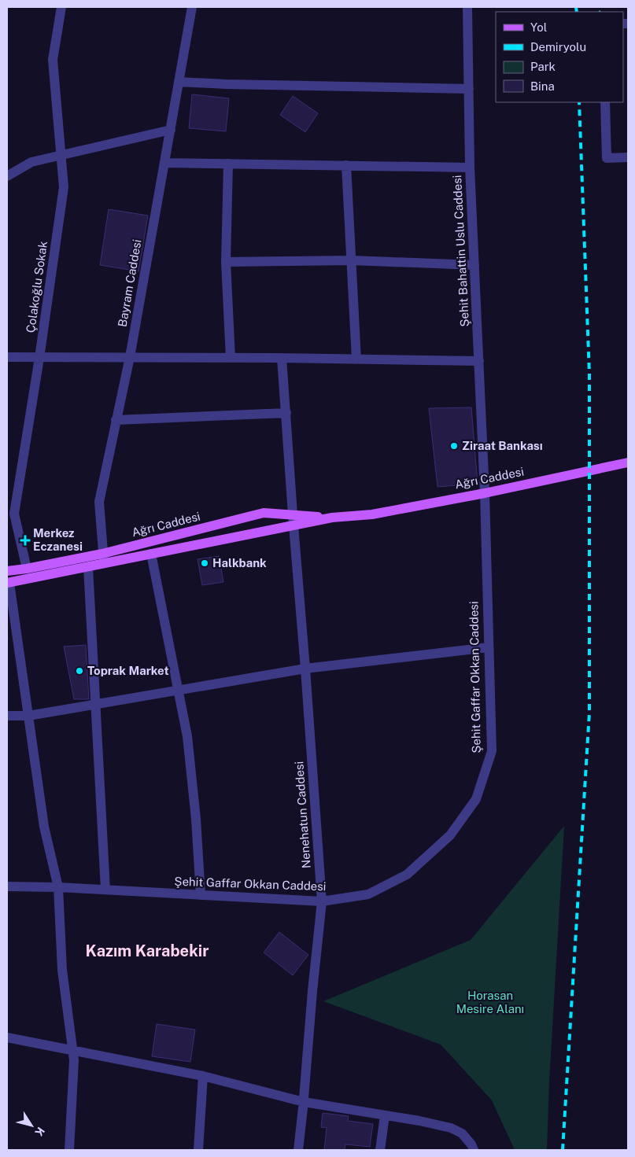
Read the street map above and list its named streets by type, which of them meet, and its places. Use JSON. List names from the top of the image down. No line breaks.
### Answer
{"streets":{"main road":["Ağrı Caddesi"],"street":["Şehit Bahattin Uslu Caddesi","Bayram Caddesi","Çolakoğlu Sokak","Şehit Gaffar Okkan Caddesi","Nenehatun Caddesi"]},"crossings":[["Şehit Bahattin Uslu Caddesi","Ağrı Caddesi"],["Şehit Bahattin Uslu Caddesi","Şehit Gaffar Okkan Caddesi"],["Bayram Caddesi","Ağrı Caddesi"],["Çolakoğlu Sokak","Ağrı Caddesi"],["Ağrı Caddesi","Şehit Gaffar Okkan Caddesi"],["Ağrı Caddesi","Nenehatun Caddesi"],["Şehit Gaffar Okkan Caddesi","Nenehatun Caddesi"]],"districts":["Kazım Karabekir"],"parks":["Horasan Mesire Alanı"],"places":{"other":["Ziraat Bankası","Halkbank","Toprak Market"],"health":["Merkez Eczanesi"]},"legend":["Yol","Demiryolu","Park","Bina"],"north":"bottom right"}
